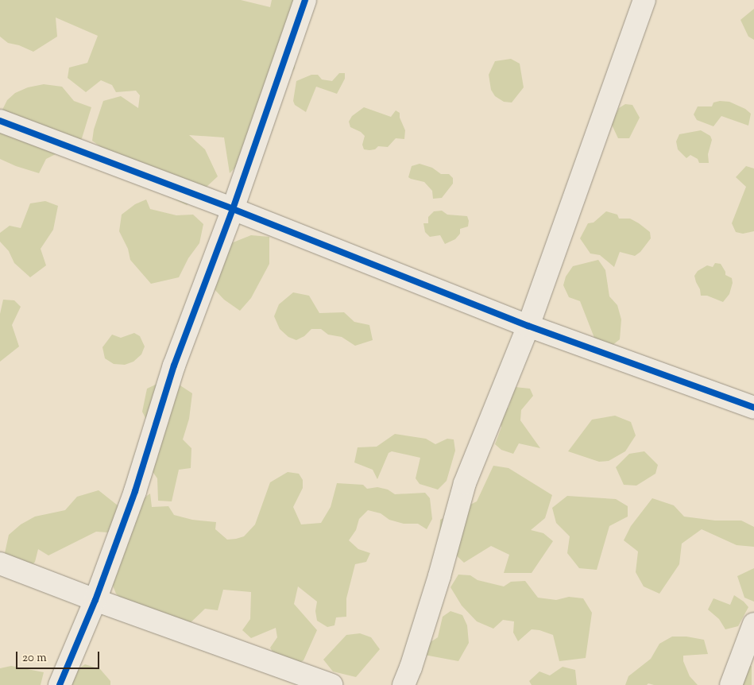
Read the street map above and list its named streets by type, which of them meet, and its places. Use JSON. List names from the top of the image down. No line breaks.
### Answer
{"scale_bar":"20 m"}
